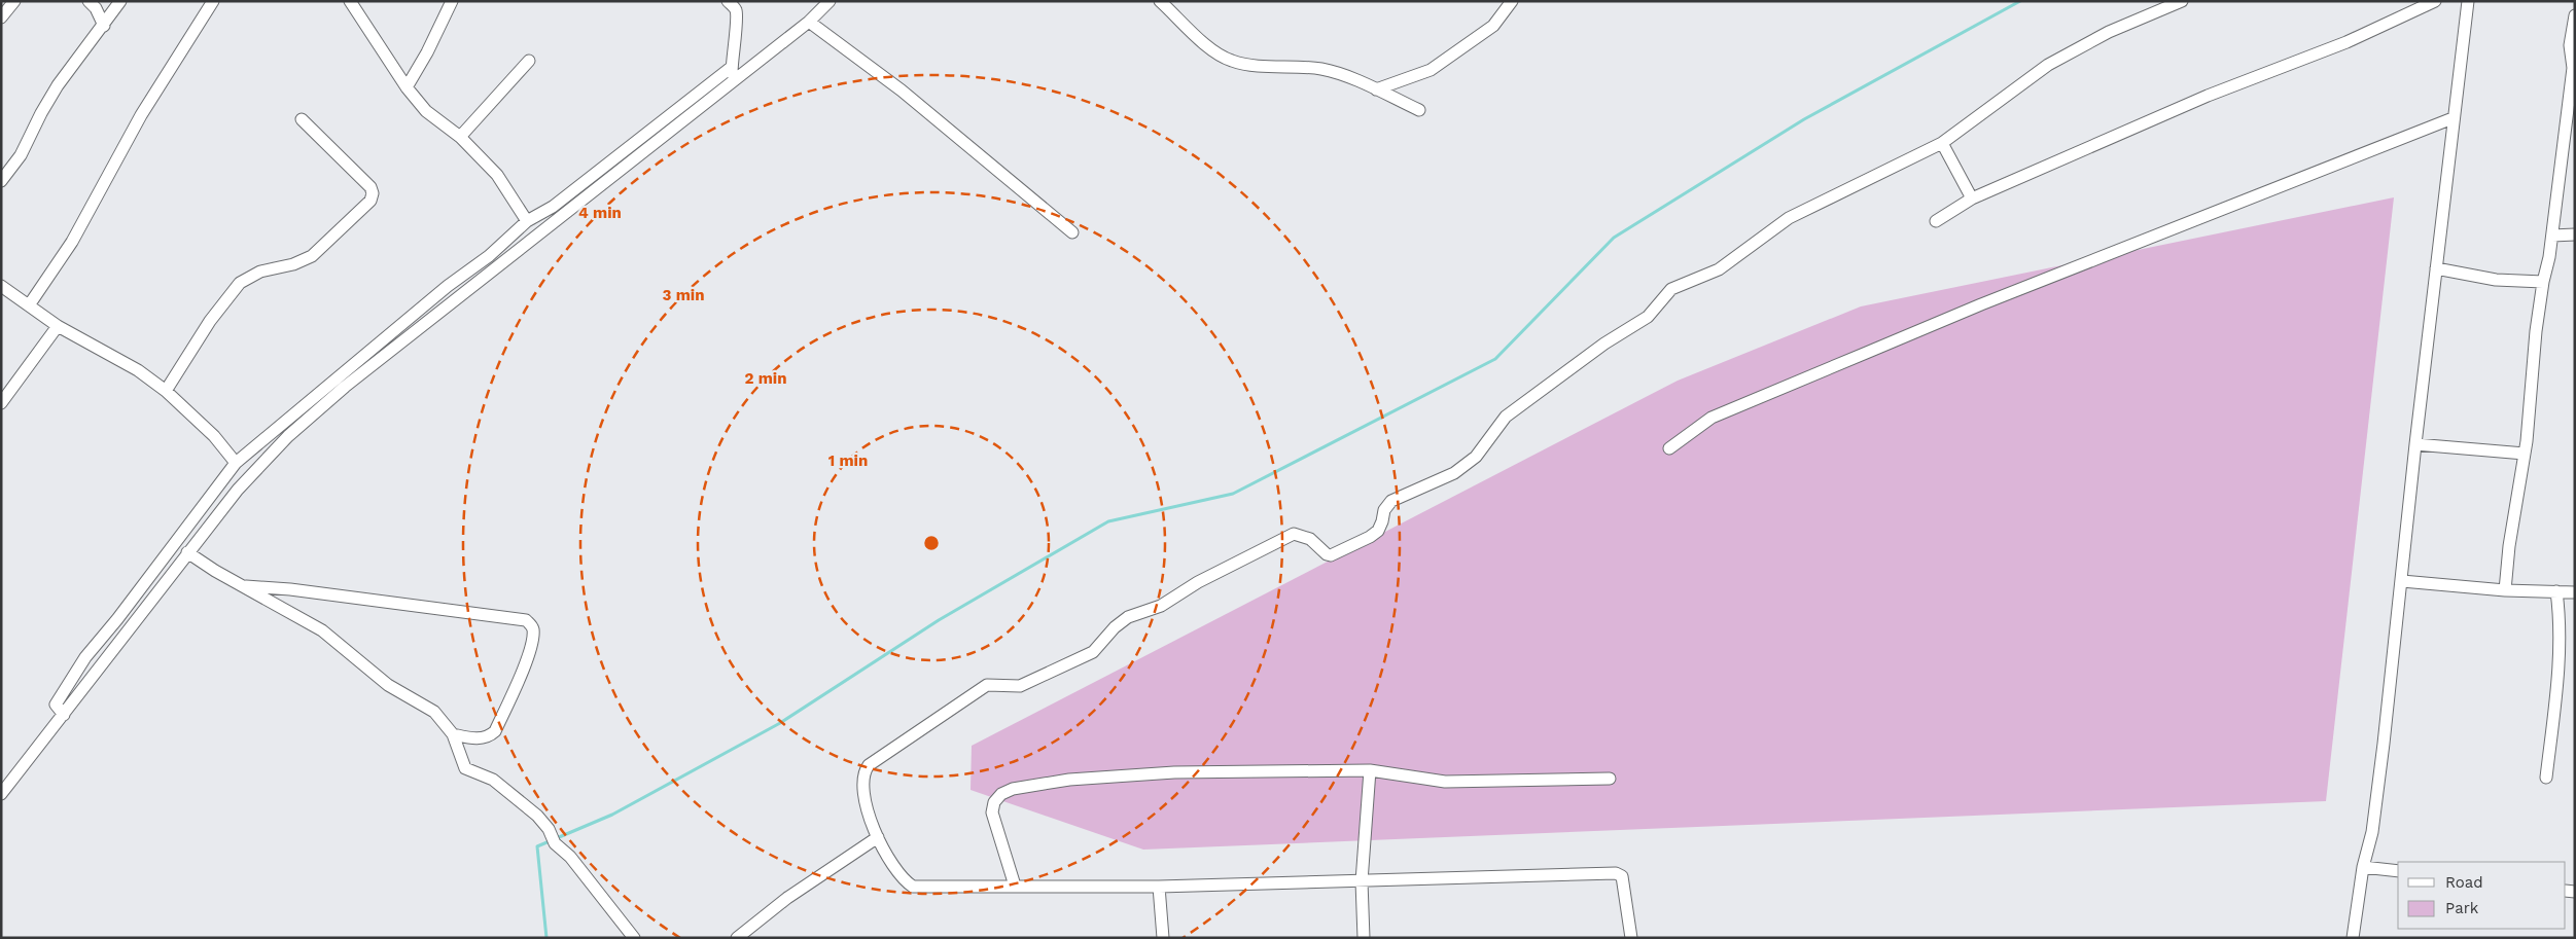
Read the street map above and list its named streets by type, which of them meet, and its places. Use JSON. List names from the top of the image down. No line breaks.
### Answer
{"legend":["Road","Park"],"rings":["4 min","3 min","2 min","1 min"]}
